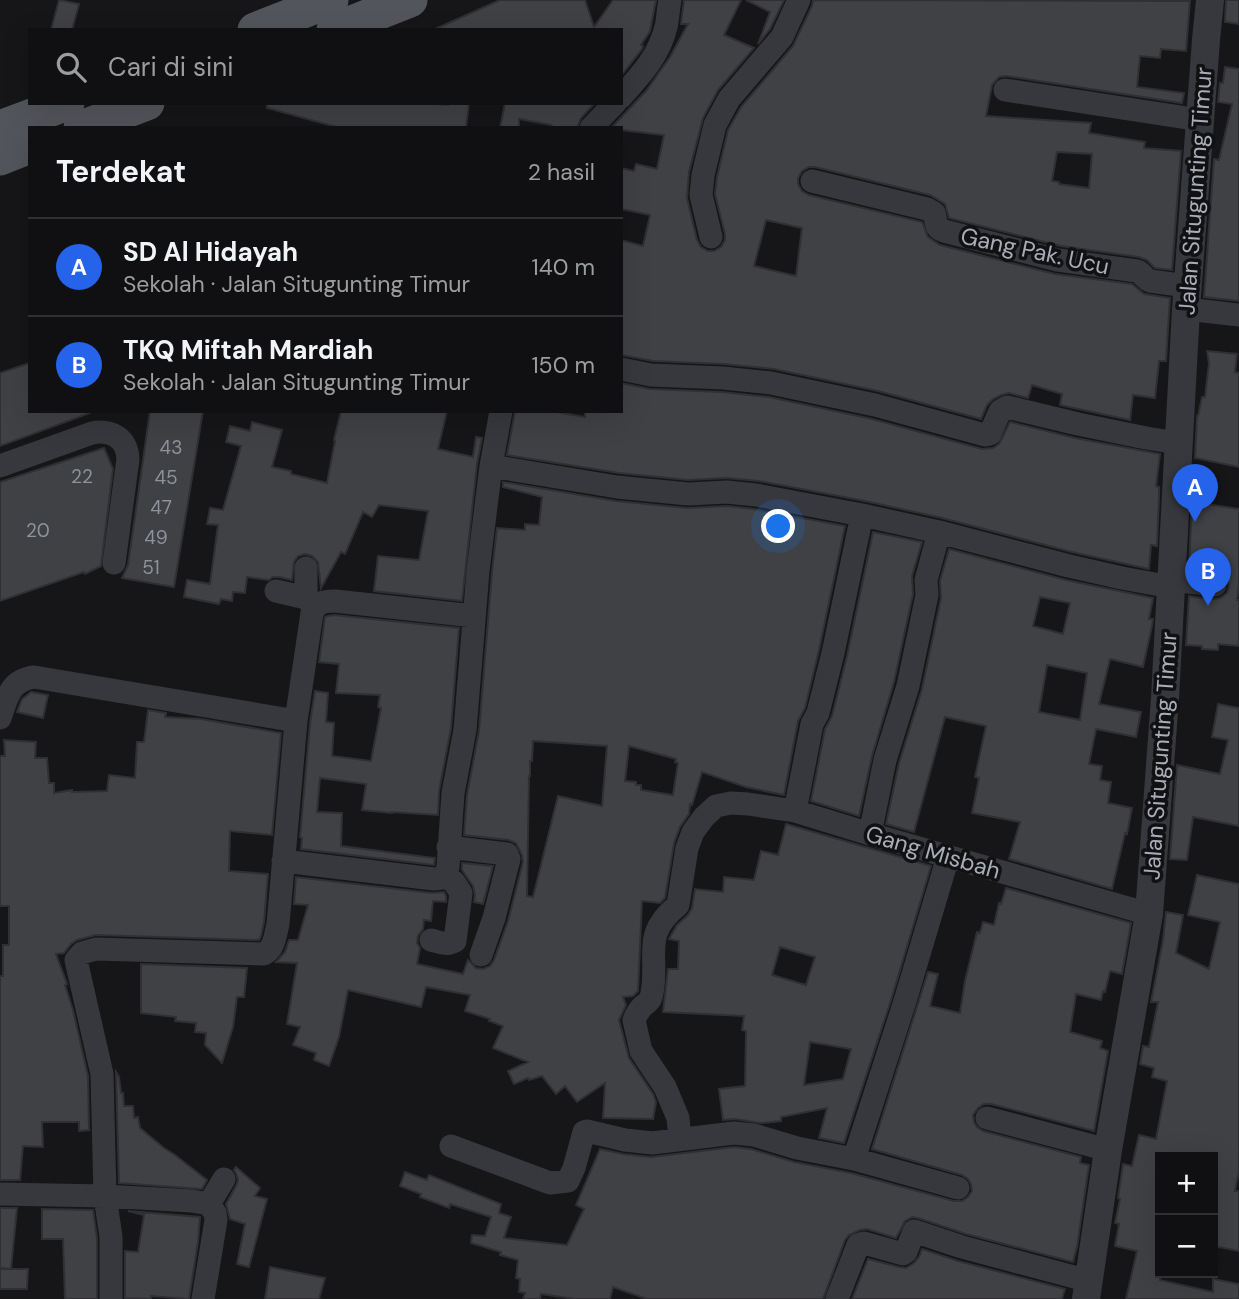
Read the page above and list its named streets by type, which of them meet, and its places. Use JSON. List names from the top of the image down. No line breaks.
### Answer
{"streets":{"street":["Jalan Situgunting Timur","Gang Pak. Ucu","Gang Misbah"]},"crossings":[["Jalan Situgunting Timur","Gang Pak. Ucu"],["Jalan Situgunting Timur","Gang Misbah"]],"house_numbers":["43","22","45","47","20","49","51"],"page":{"search":"Cari di sini","heading":["Terdekat","2 hasil"],"list":[{"mark":"A","name":"SD Al Hidayah","note":"Sekolah · Jalan Situgunting Timur","value":"140 m"},{"mark":"B","name":"TKQ Miftah Mardiah","note":"Sekolah · Jalan Situgunting Timur","value":"150 m"}],"pins":["A","B"],"map_buttons":["+","−"]}}
